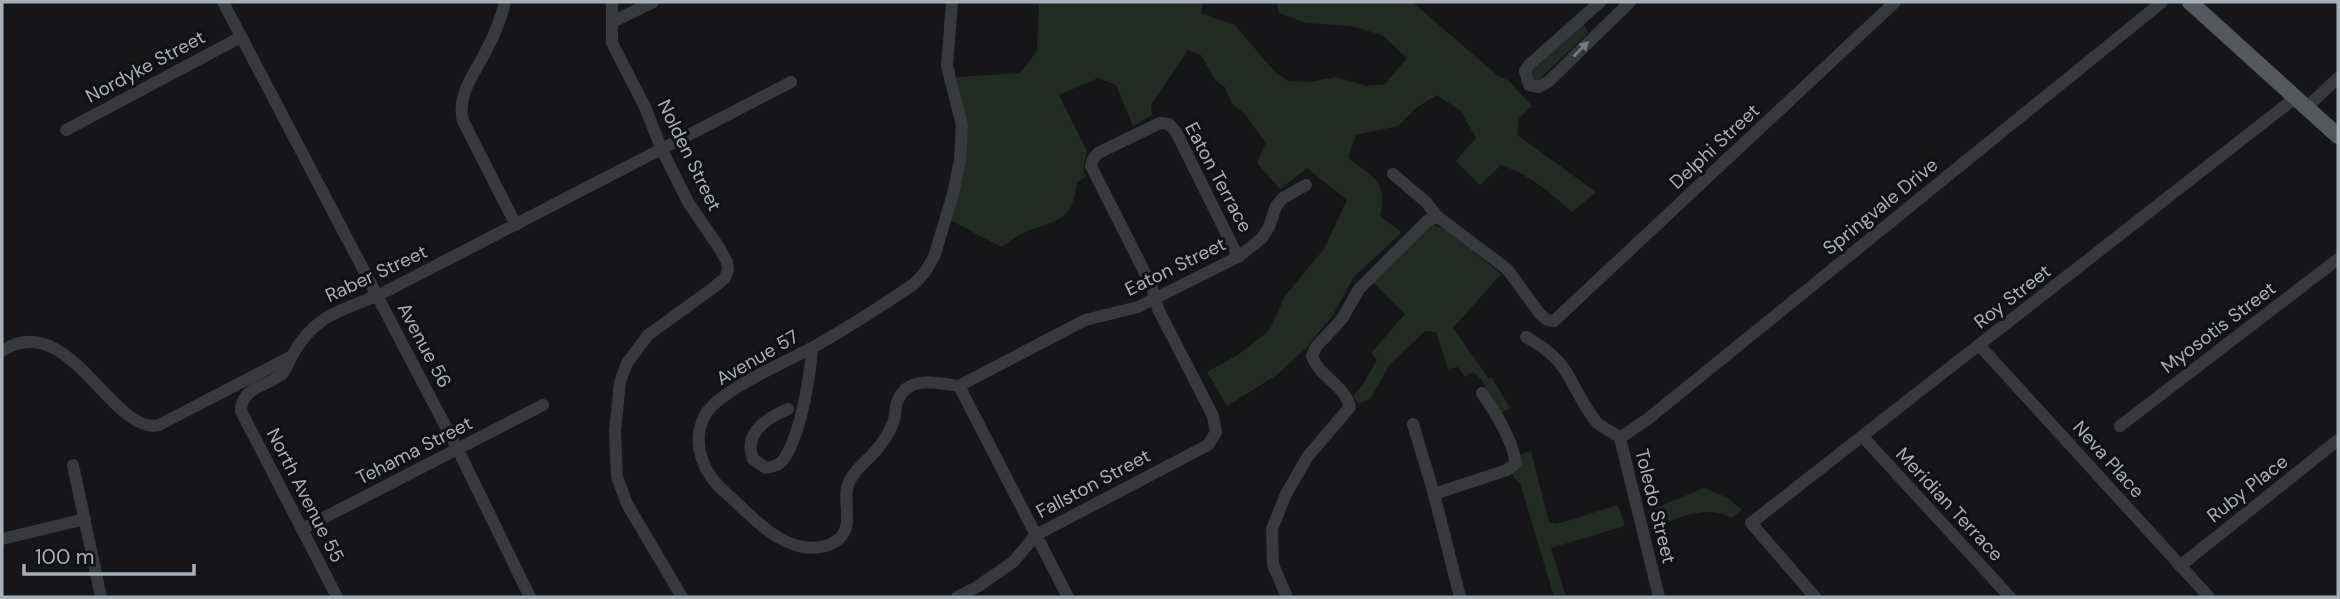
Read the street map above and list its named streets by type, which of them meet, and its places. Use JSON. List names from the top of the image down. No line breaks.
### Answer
{"streets":{"street":["Nordyke Street","Delphi Street","Nolden Street","Eaton Terrace","Springvale Drive","Eaton Street","Raber Street","Roy Street","Myosotis Street","Avenue 56","Avenue 57","Tehama Street","Neva Place","Fallston Street","Ruby Place","North Avenue 55","Meridian Terrace","Toledo Street"]},"crossings":[["Nordyke Street","Avenue 56"],["Nolden Street","Raber Street"],["Eaton Terrace","Eaton Street"],["Eaton Terrace","Fallston Street"],["Springvale Drive","Toledo Street"],["Eaton Street","Avenue 57"],["Eaton Street","Fallston Street"],["Raber Street","Avenue 56"],["Raber Street","North Avenue 55"],["Roy Street","Neva Place"],["Roy Street","Meridian Terrace"],["Avenue 56","Tehama Street"],["Tehama Street","North Avenue 55"],["Neva Place","Ruby Place"]],"scale_bar":"100 m"}
